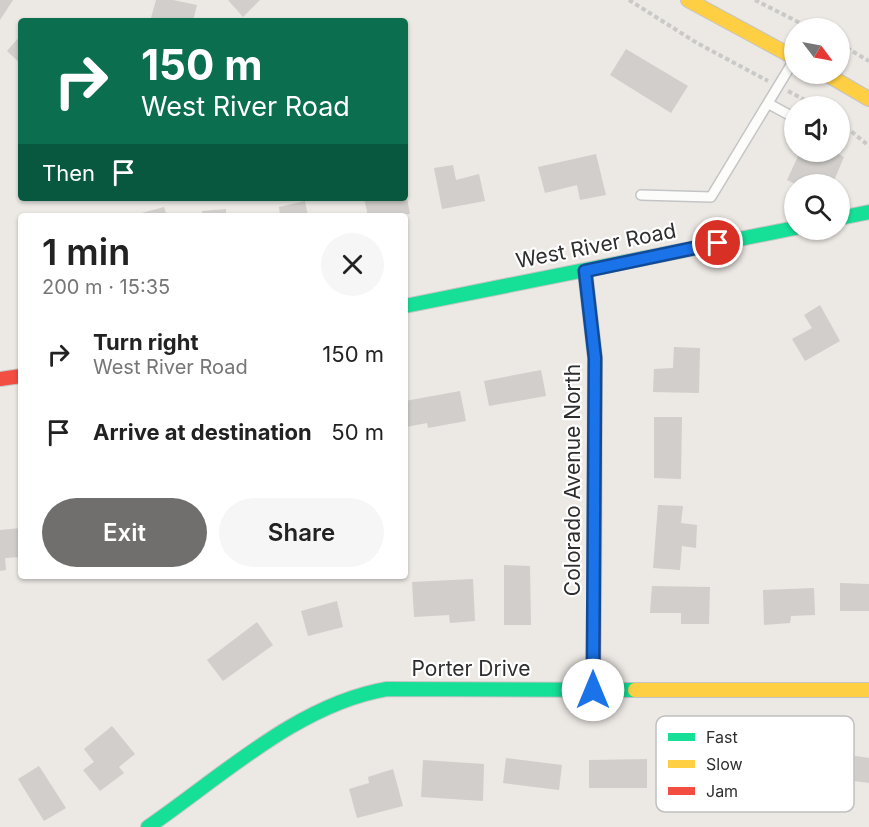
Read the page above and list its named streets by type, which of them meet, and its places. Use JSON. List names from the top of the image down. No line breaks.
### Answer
{"streets":{"street":["West River Road","Colorado Avenue North","Porter Drive"]},"crossings":[["West River Road","Colorado Avenue North"],["Colorado Avenue North","Porter Drive"]],"legend":["Fast","Slow","Jam"],"north":"bottom right","page":{"turn":["150 m","West River Road"],"then":"Then","heading":["1 min","200 m · 15:35"],"list":[{"name":"Turn right","note":"West River Road","value":"150 m"},{"name":"Arrive at destination","value":"50 m"}],"buttons":["Exit","Share"]}}
